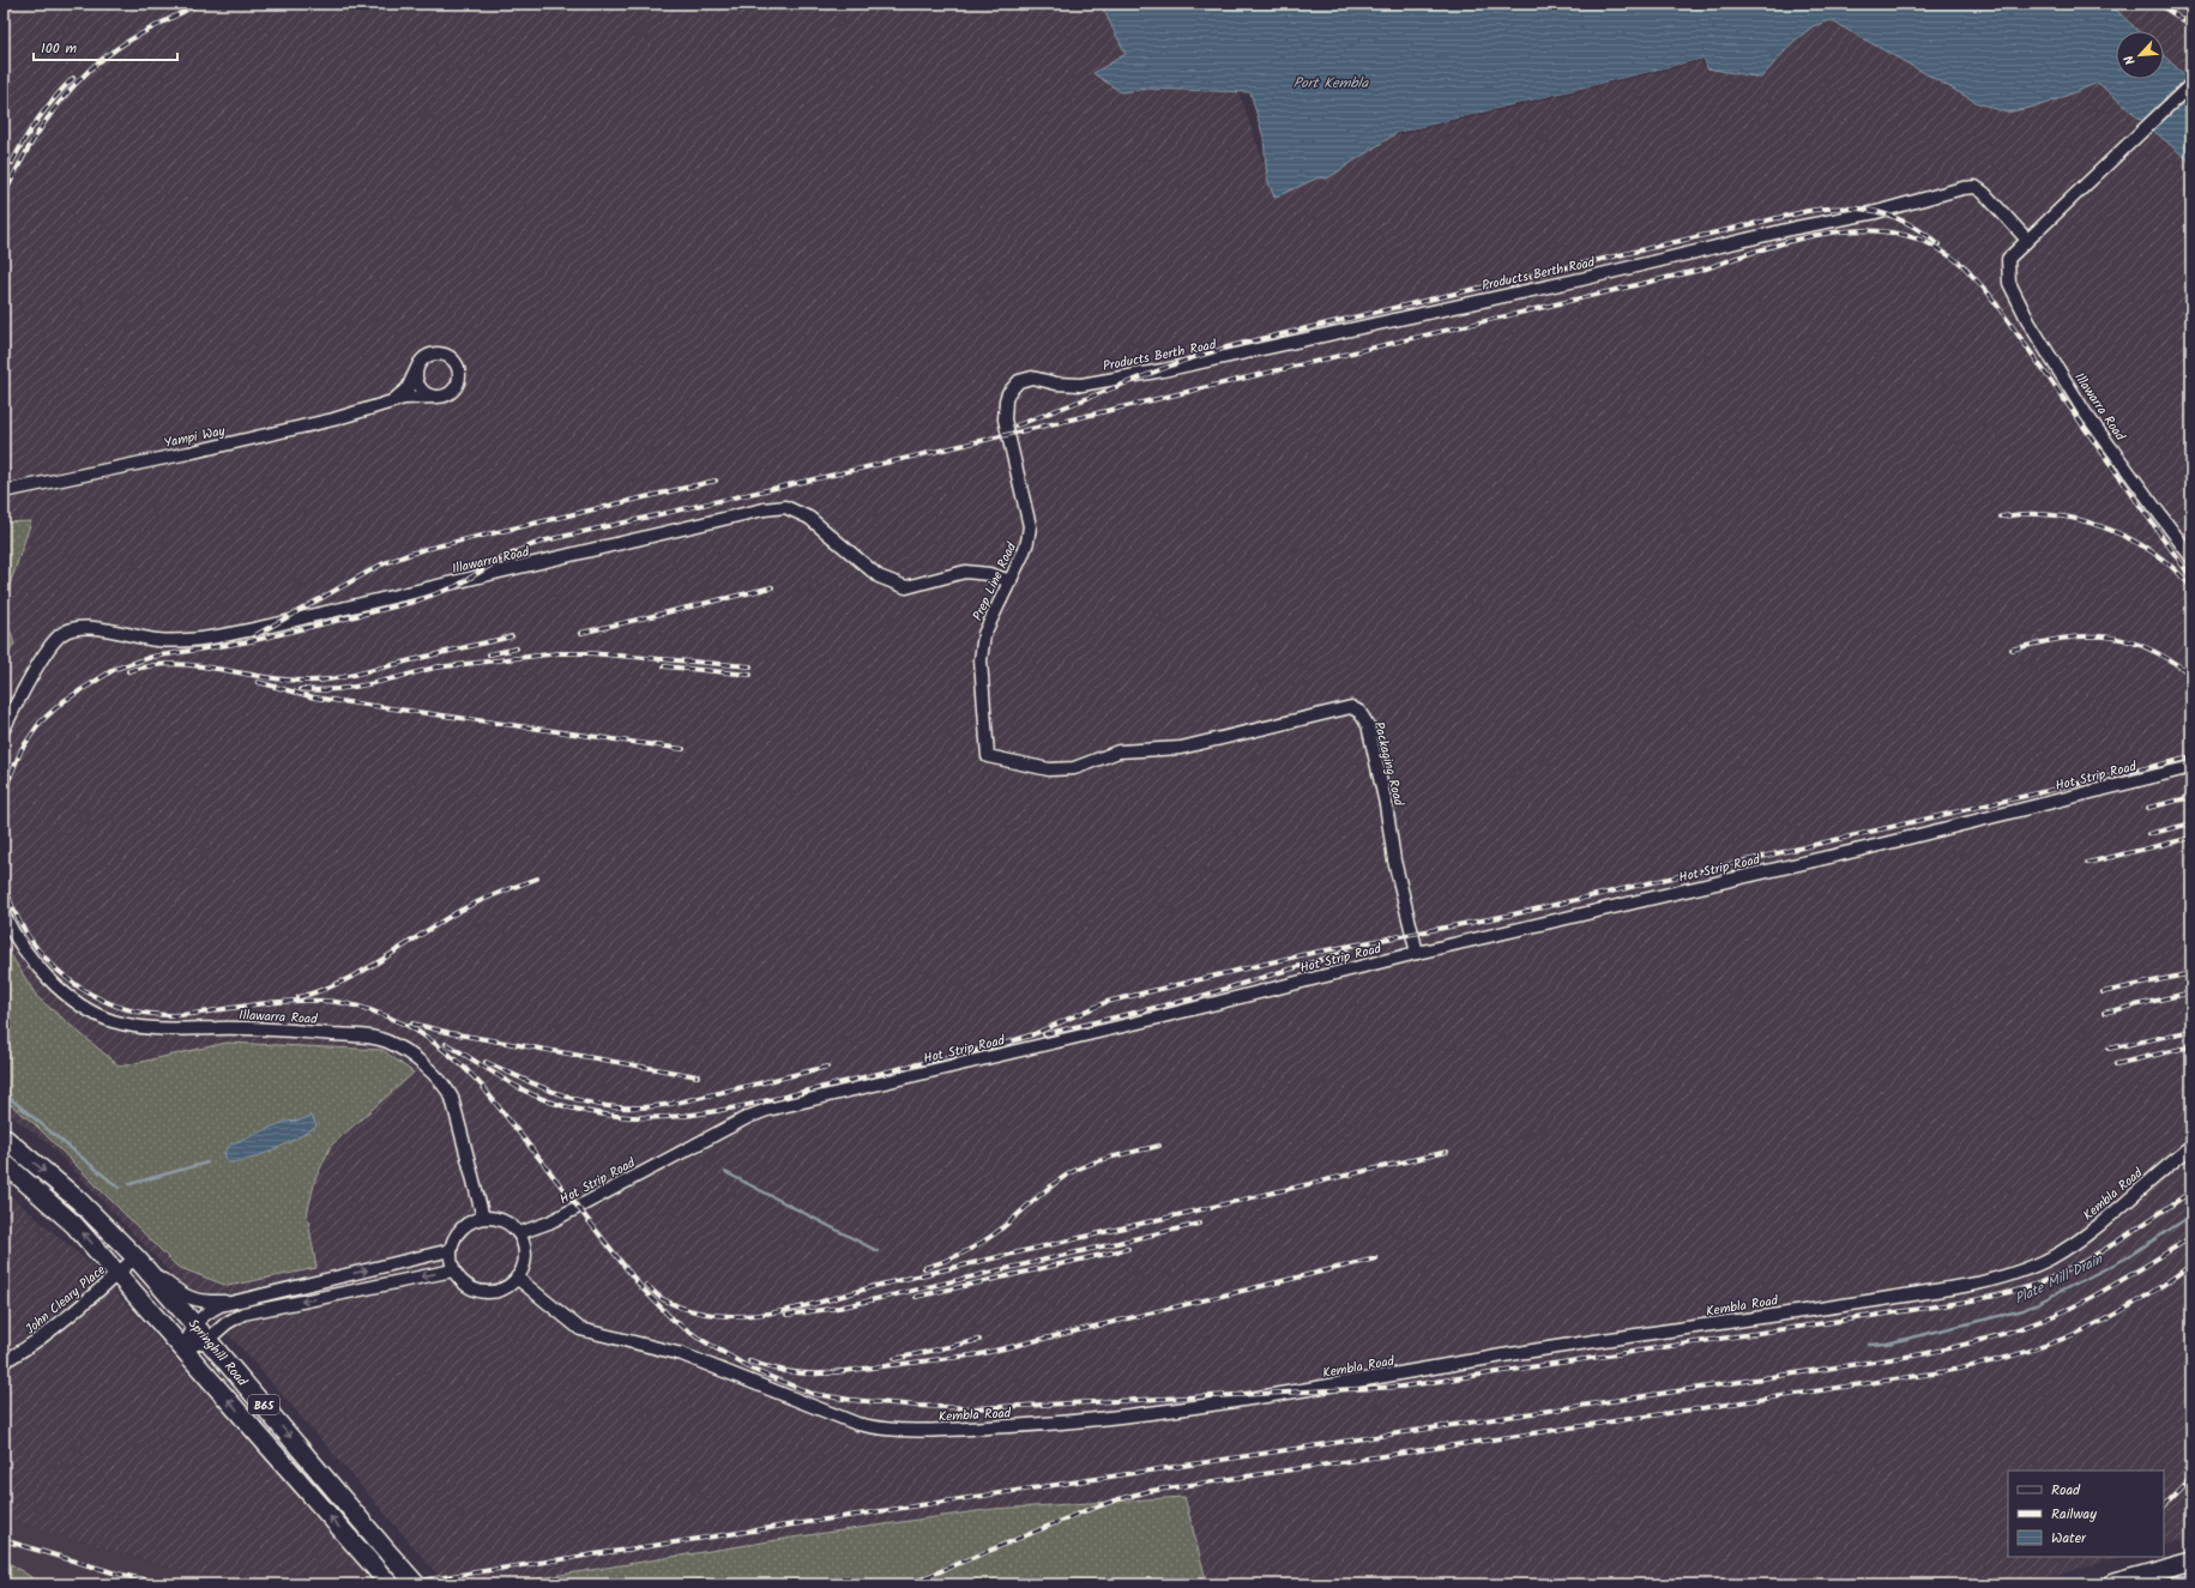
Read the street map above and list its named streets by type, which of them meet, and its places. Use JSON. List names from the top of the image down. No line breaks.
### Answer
{"streets":{"main road":["Springhill Road","B65"],"street":["Products Berth Road","Illawarra Road","Yampi Way","Prep Line Road","Packaging Road","Hot Strip Road","Kembla Road","John Cleary Place"]},"crossings":[["Products Berth Road","Illawarra Road"],["Products Berth Road","Prep Line Road"],["Illawarra Road","Prep Line Road"],["Illawarra Road","Hot Strip Road"],["Illawarra Road","Kembla Road"],["Prep Line Road","Packaging Road"],["Packaging Road","Hot Strip Road"],["Hot Strip Road","Kembla Road"],["John Cleary Place","Springhill Road"]],"water":["Port Kembla","Plate Mill Drain"],"legend":["Road","Railway","Water"],"scale_bar":"100 m","north":"bottom left"}
